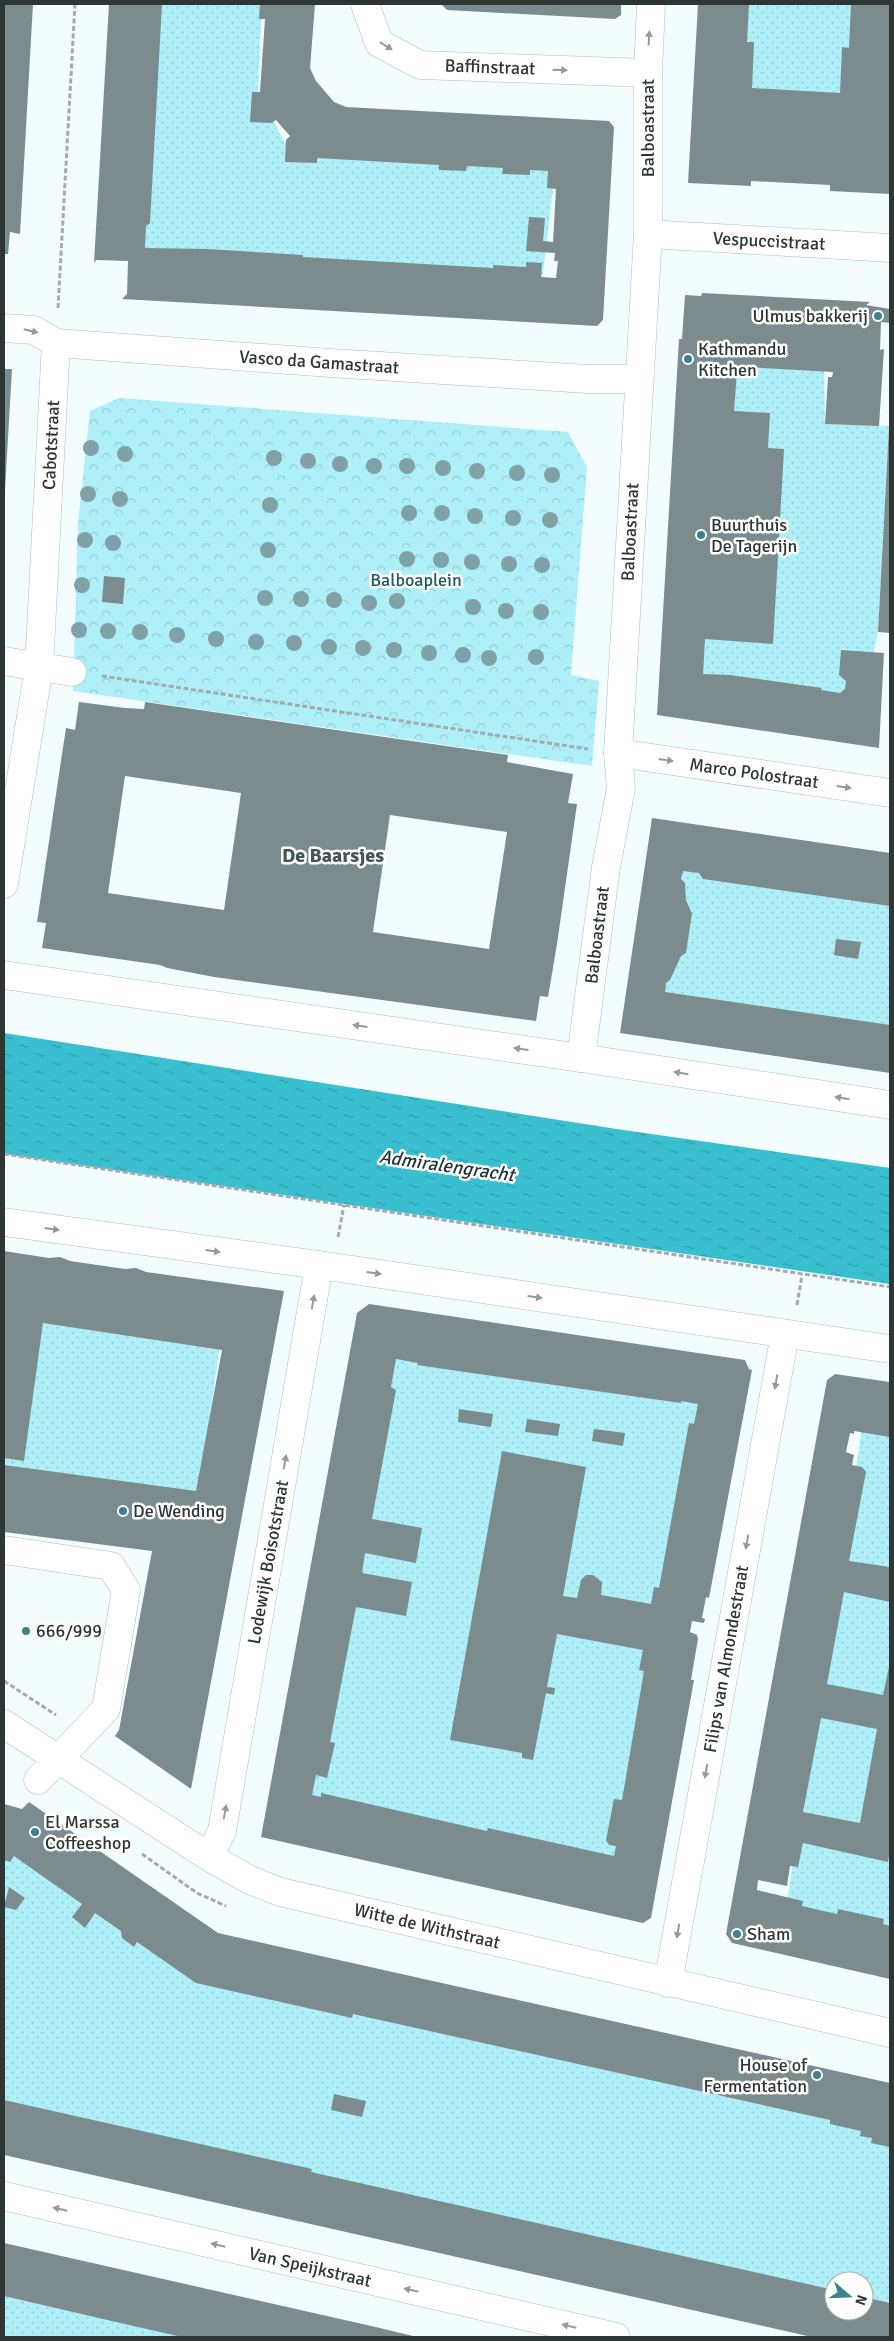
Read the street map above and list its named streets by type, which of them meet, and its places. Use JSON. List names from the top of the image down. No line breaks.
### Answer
{"streets":{"street":["Baffinstraat","Balboastraat","Vespuccistraat","Vasco da Gamastraat","Cabotstraat","Marco Polostraat","Lodewijk Boisotstraat","Filips van Almondestraat","Witte de Withstraat","Van Speijkstraat"]},"crossings":[["Baffinstraat","Balboastraat"],["Balboastraat","Vespuccistraat"],["Balboastraat","Vasco da Gamastraat"],["Balboastraat","Marco Polostraat"],["Vasco da Gamastraat","Cabotstraat"],["Lodewijk Boisotstraat","Witte de Withstraat"],["Filips van Almondestraat","Witte de Withstraat"]],"one_way":["Baffinstraat","Marco Polostraat","Lodewijk Boisotstraat","Filips van Almondestraat","Van Speijkstraat"],"districts":["De Baarsjes"],"water":["Admiralengracht"],"parks":["Balboaplein"],"places":["Ulmus bakkerij","Kathmandu Kitchen","Buurthuis De Tagerijn","De Wending","666/999","El Marssa Coffeeshop","Sham","House of Fermentation"],"north":"right"}
